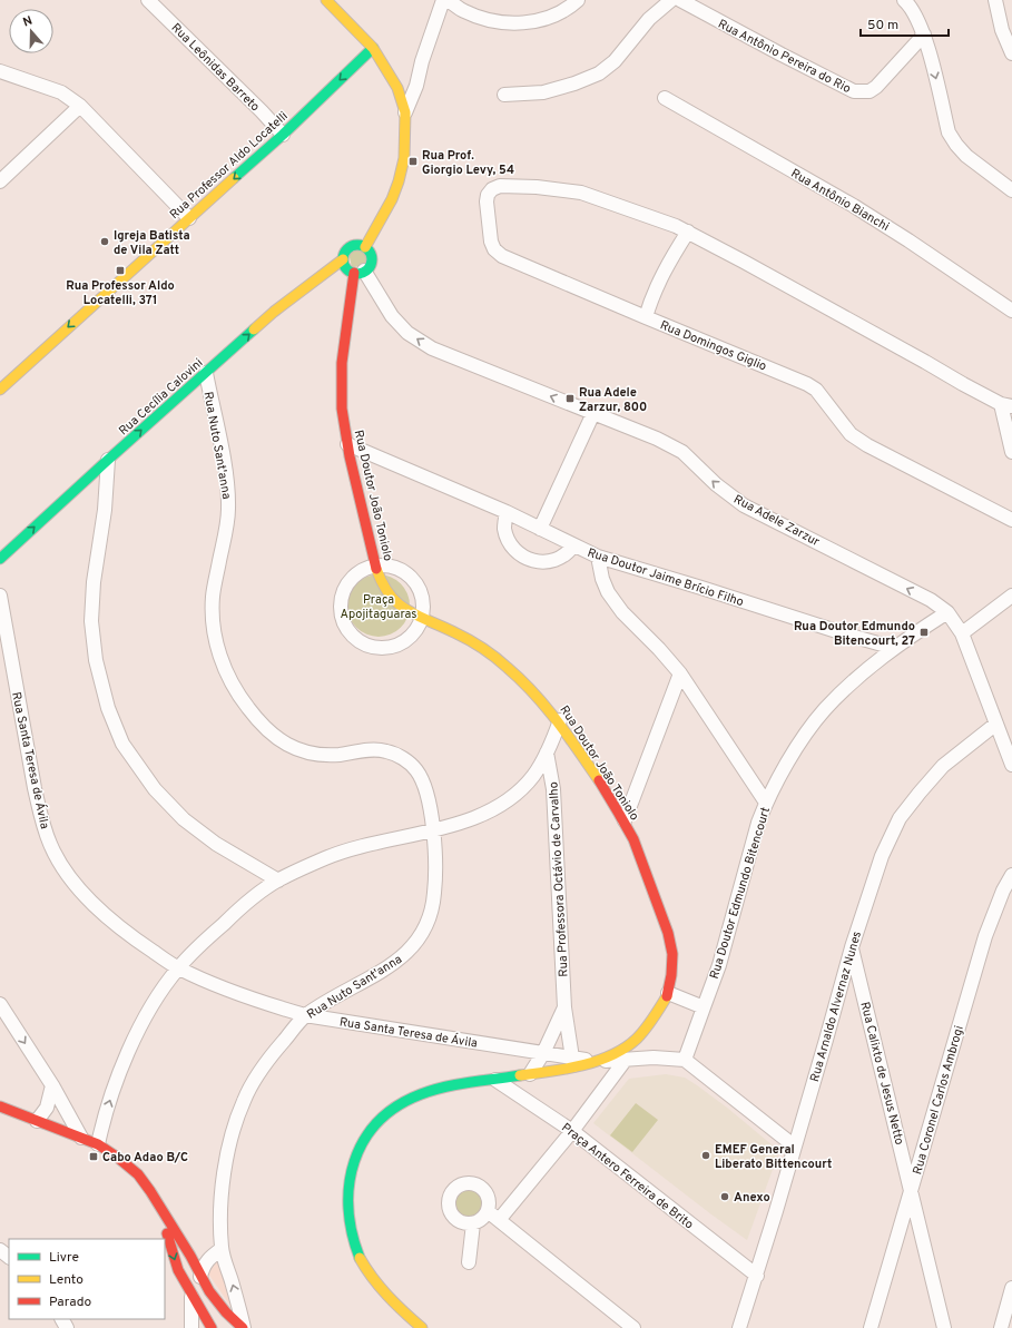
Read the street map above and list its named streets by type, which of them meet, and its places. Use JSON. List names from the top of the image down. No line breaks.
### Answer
{"streets":{"street":["Rua Antônio Pereira do Rio","Rua Leônidas Barreto","Rua Professor Aldo Locatelli","Rua Antônio Bianchi","Rua Domingos Giglio","Rua Cecília Calovini","Rua Nuto Sant'anna","Rua Doutor João Toniolo","Rua Adele Zarzur","Rua Doutor Jaime Brício Filho","Rua Santa Teresa de Ávila","Rua Professora Octávio de Carvalho","Rua Doutor Edmundo Bitencourt","Rua Arnaldo Alvernaz Nunes","Rua Calixto de Jesus Netto","Rua Coronel Carlos Ambrogi","Praça Antero Ferreira de Brito"]},"crossings":[["Rua Leônidas Barreto","Rua Professor Aldo Locatelli"],["Rua Cecília Calovini","Rua Nuto Sant'anna"],["Rua Cecília Calovini","Rua Doutor João Toniolo"],["Rua Cecília Calovini","Rua Adele Zarzur"],["Rua Nuto Sant'anna","Rua Santa Teresa de Ávila"],["Rua Doutor João Toniolo","Rua Adele Zarzur"],["Rua Doutor João Toniolo","Rua Doutor Jaime Brício Filho"],["Rua Doutor João Toniolo","Rua Santa Teresa de Ávila"],["Rua Adele Zarzur","Rua Doutor Edmundo Bitencourt"],["Rua Adele Zarzur","Rua Arnaldo Alvernaz Nunes"],["Rua Doutor Jaime Brício Filho","Rua Doutor Edmundo Bitencourt"],["Rua Santa Teresa de Ávila","Rua Professora Octávio de Carvalho"],["Rua Arnaldo Alvernaz Nunes","Rua Calixto de Jesus Netto"],["Rua Arnaldo Alvernaz Nunes","Praça Antero Ferreira de Brito"],["Rua Calixto de Jesus Netto","Rua Coronel Carlos Ambrogi"]],"one_way":["Rua Professor Aldo Locatelli","Rua Cecília Calovini","Rua Adele Zarzur"],"parks":["Praça Apojitaguaras"],"places":{"transit":["Rua Prof. Giorgio Levy, 54","Rua Professor Aldo Locatelli, 371","Rua Adele Zarzur, 800","Rua Doutor Edmundo Bitencourt, 27","Cabo Adao B/C"],"other":["Igreja Batista de Vila Zatt","EMEF General Liberato Bittencourt","Anexo"]},"legend":["Livre","Lento","Parado"],"scale_bar":"50 m","north":"top"}
